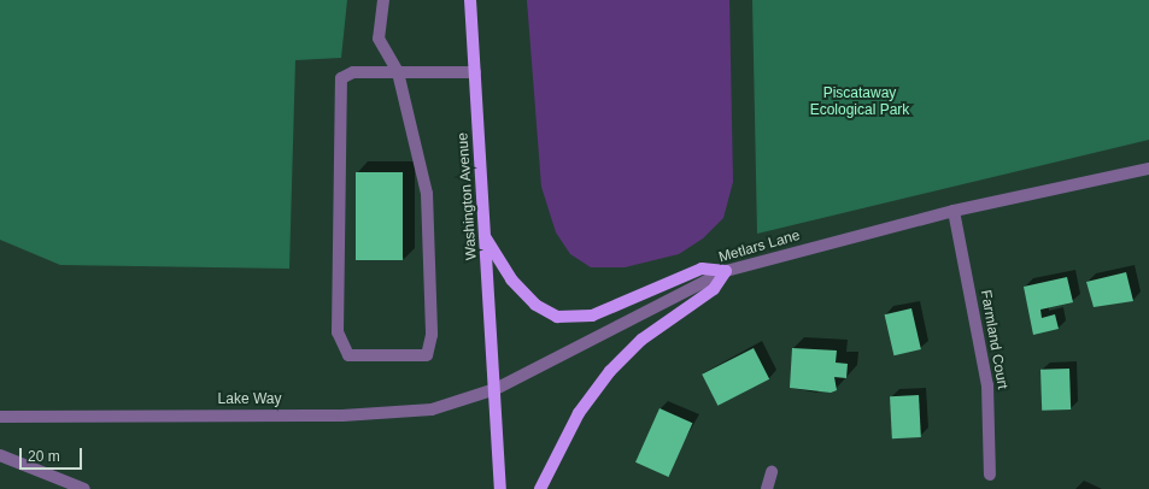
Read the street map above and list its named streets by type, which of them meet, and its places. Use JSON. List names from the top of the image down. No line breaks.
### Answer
{"streets":{"main road":["Washington Avenue"],"street":["Metlars Lane","Farmland Court","Lake Way"]},"crossings":[["Washington Avenue","Metlars Lane"],["Washington Avenue","Lake Way"],["Metlars Lane","Farmland Court"],["Metlars Lane","Lake Way"]],"parks":["Piscataway Ecological Park"],"scale_bar":"20 m"}
